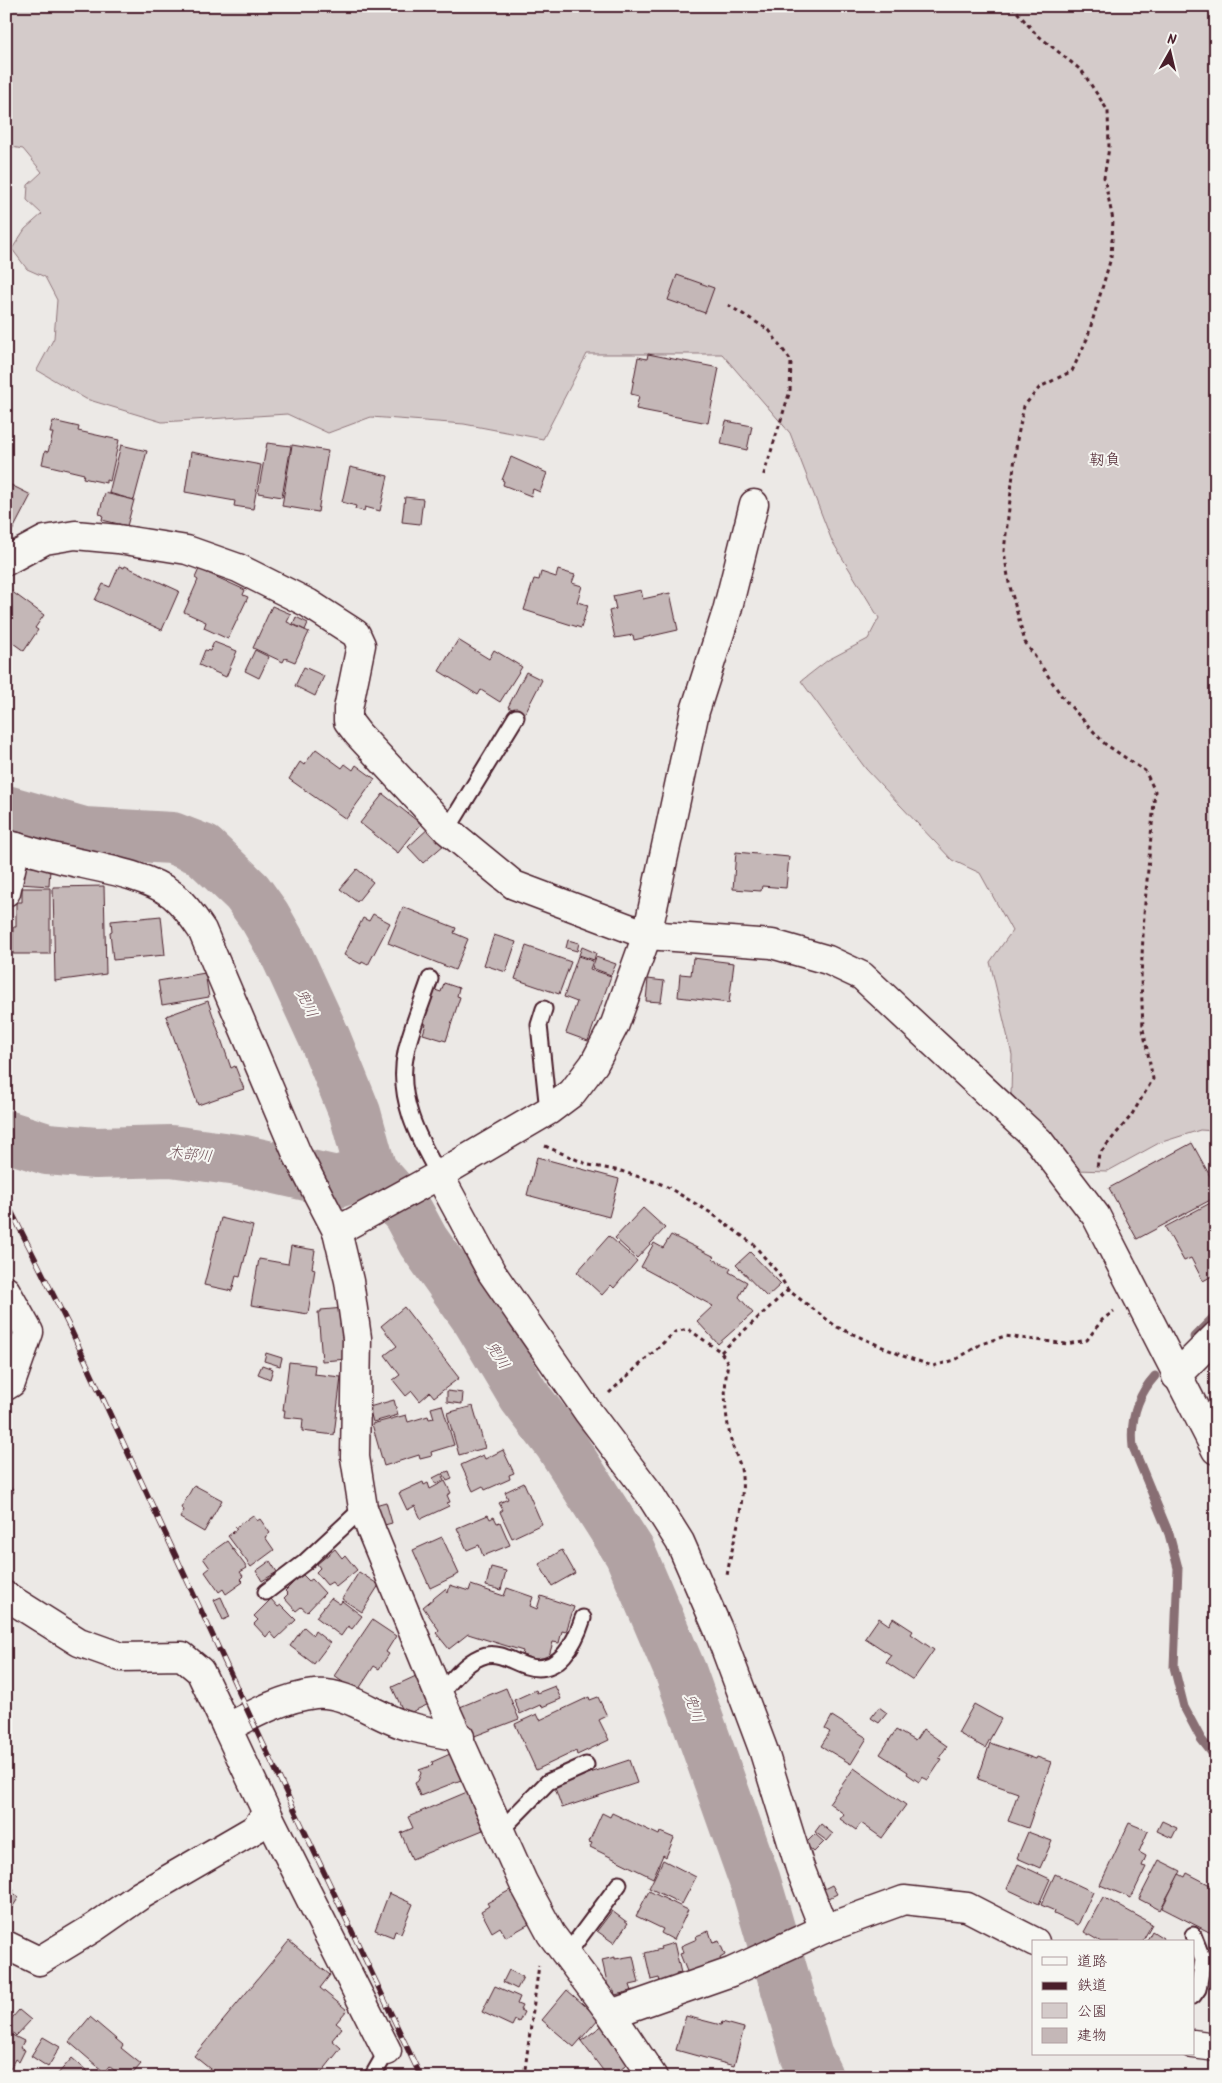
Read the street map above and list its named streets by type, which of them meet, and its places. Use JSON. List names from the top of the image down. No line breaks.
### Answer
{"districts":["靭負"],"water":["兜川","木部川"],"legend":["道路","鉄道","公園","建物"],"north":"top"}
